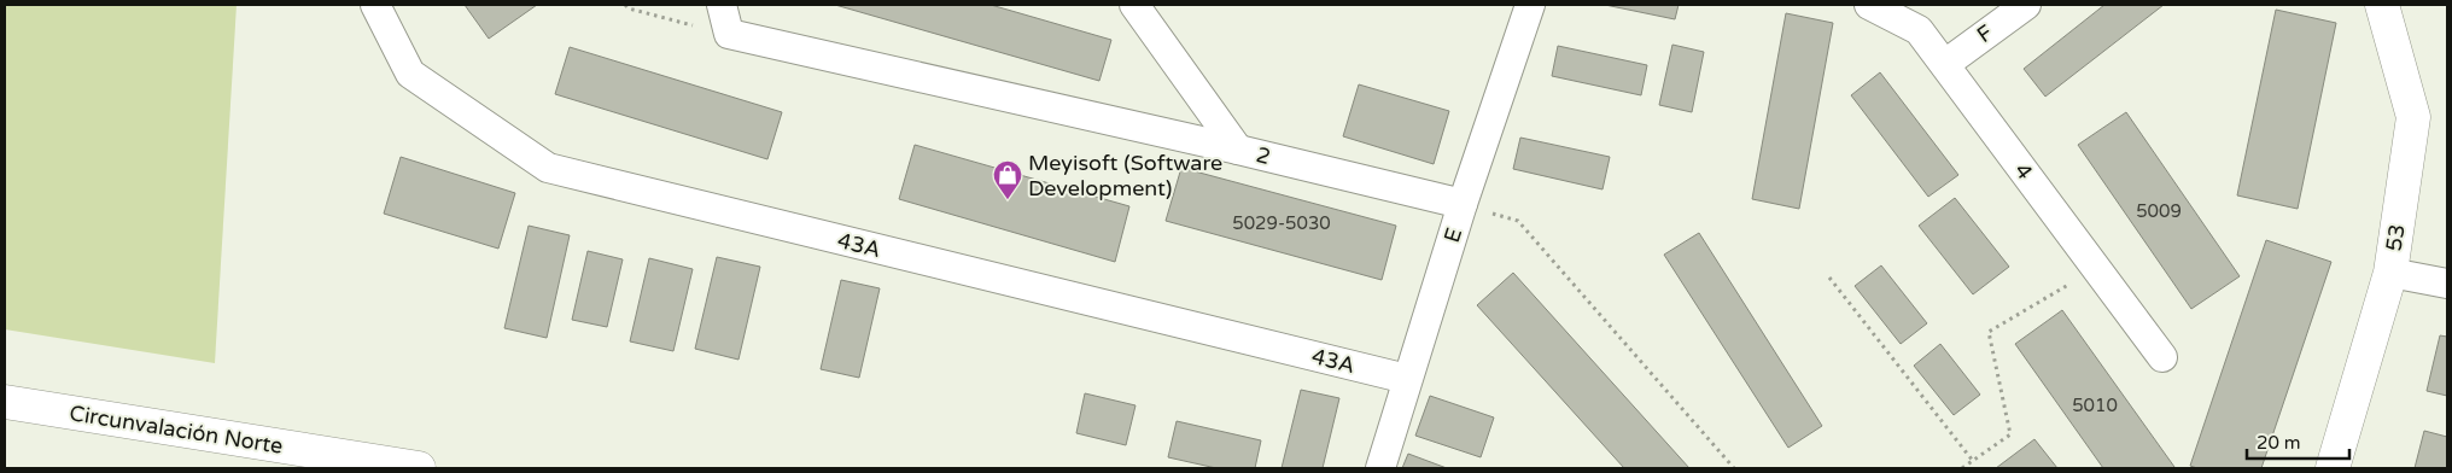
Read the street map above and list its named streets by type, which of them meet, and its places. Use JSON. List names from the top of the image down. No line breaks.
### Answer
{"streets":{"street":["F","2","4","E","53","43A","Circunvalación Norte"]},"crossings":[["F","4"],["2","E"],["E","43A"]],"places":{"shop":["Meyisoft (Software Development)"]},"house_numbers":["5009","5029-5030","5010"],"scale_bar":"20 m"}
